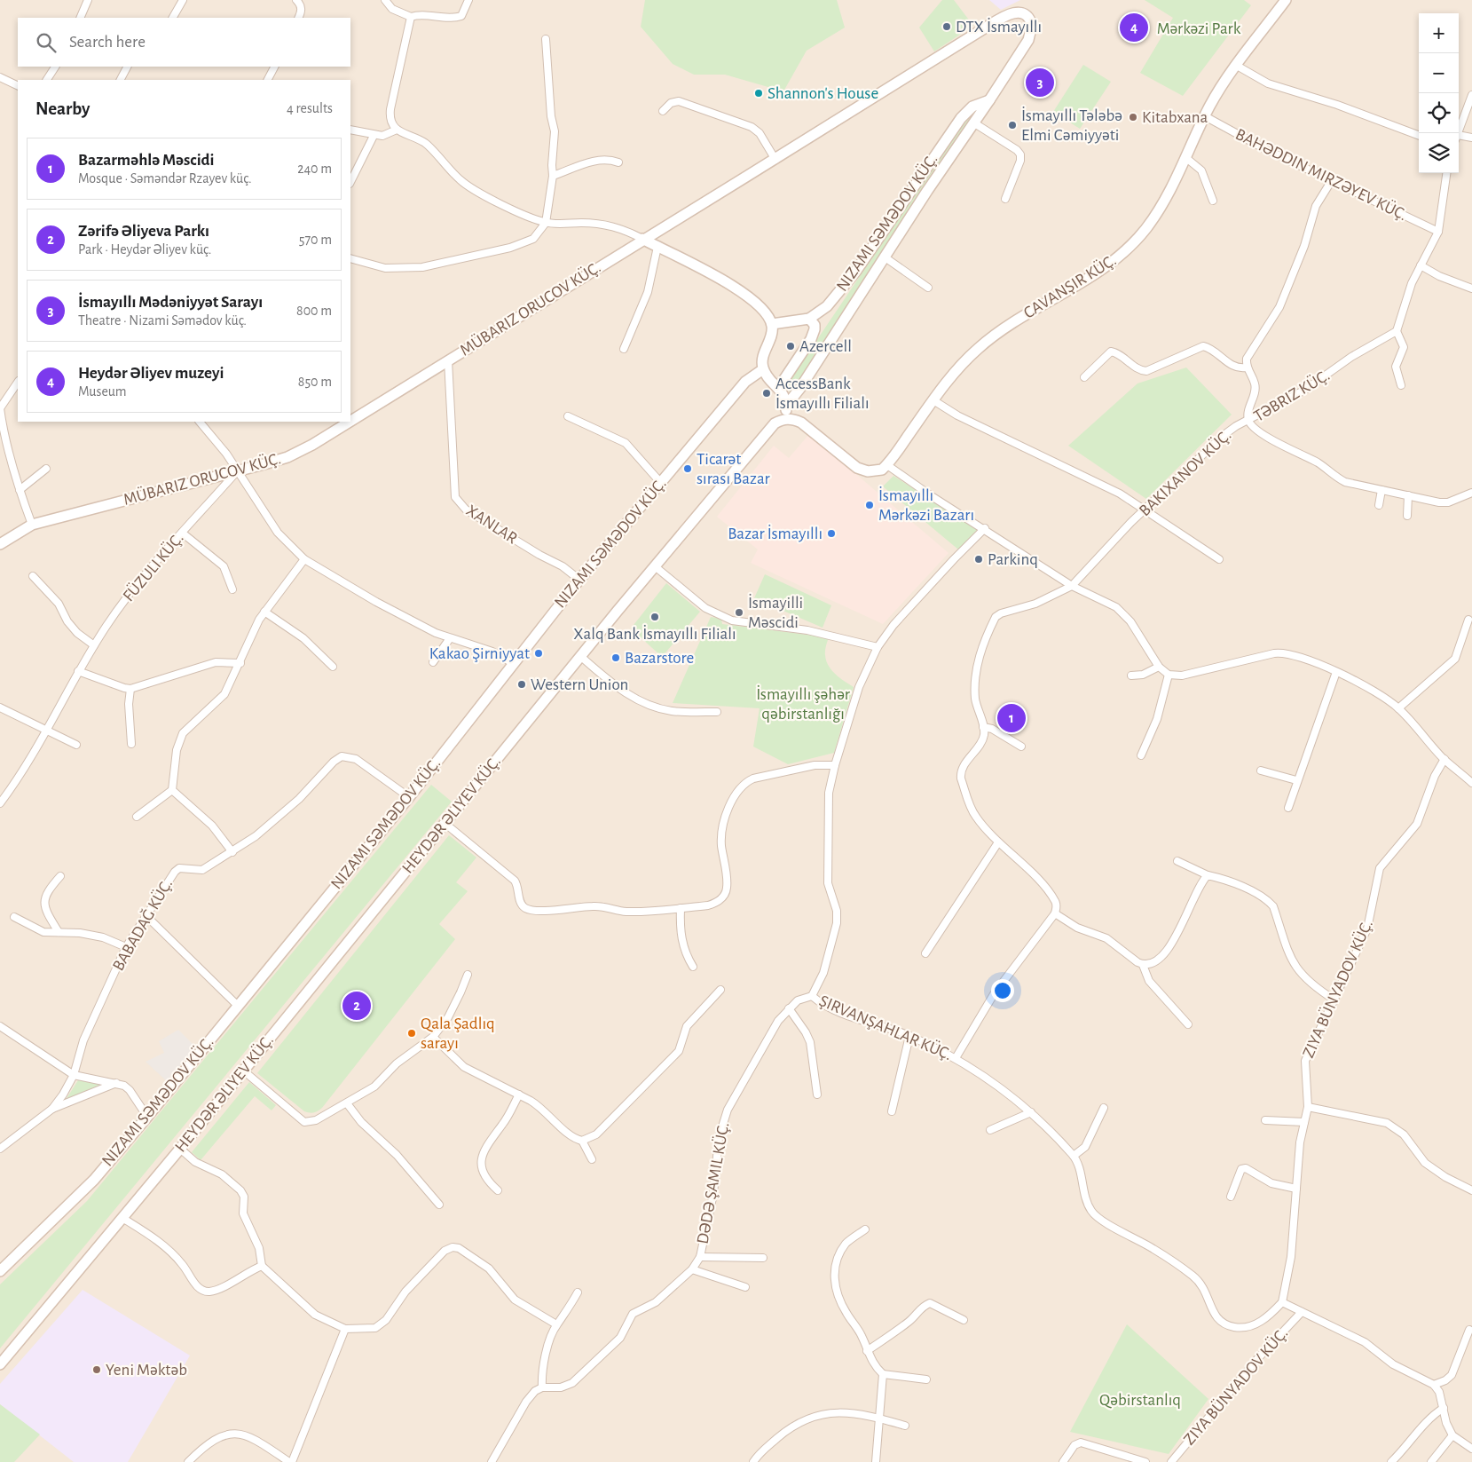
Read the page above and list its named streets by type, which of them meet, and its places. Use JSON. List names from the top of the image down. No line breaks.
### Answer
{"streets":{"street":["BAHƏDDIN MIRZƏYEV KÜÇ.","NIZAMI SƏMƏDOV KÜÇ.","MÜBARIZ ORUCOV KÜÇ.","TƏBRIZ KÜÇ.","XANLAR","FÜZULI KÜÇ.","HEYDƏR ƏLIYEV KÜÇ.","BABADAĞ KÜÇ.","ZIYA BÜNYADOV KÜÇ.","ŞIRVANŞAHLAR KÜÇ.","DƏDƏ ŞAMIL KÜÇ."]},"crossings":[["NIZAMI SƏMƏDOV KÜÇ.","MÜBARIZ ORUCOV KÜÇ."],["NIZAMI SƏMƏDOV KÜÇ.","XANLAR"],["NIZAMI SƏMƏDOV KÜÇ.","BABADAĞ KÜÇ."],["MÜBARIZ ORUCOV KÜÇ.","XANLAR"],["MÜBARIZ ORUCOV KÜÇ.","FÜZULI KÜÇ."],["ZIYA BÜNYADOV KÜÇ.","ŞIRVANŞAHLAR KÜÇ."],["ŞIRVANŞAHLAR KÜÇ.","DƏDƏ ŞAMIL KÜÇ."]],"parks":["Mərkəzi Park","İsmayıllı şəhər qəbirstanlığı","Qəbirstanlıq"],"places":["DTX İsmayıllı","Shannon's House","Kitabxana","İsmayıllı Tələbə Elmi Cəmiyyəti","Azercell","AccessBank İsmayıllı Filialı","Ticarət sırası Bazar","İsmayıllı Mərkəzi Bazarı","Bazar İsmayıllı","Parkinq","İsmayilli Məscidi","Xalq Bank İsmayıllı Filialı","Kakao Şirniyyat","Bazarstore","Western Union","Qala Şadlıq sarayı","Yeni Məktəb"],"page":{"pins":["4","3","1","2"],"map_buttons":["+","−"],"search":"Search here","heading":["Nearby","4 results"],"list":[{"mark":"1","name":"Bazarməhlə Məscidi","note":"Mosque · Səməndər Rzayev küç.","value":"240 m"},{"mark":"2","name":"Zərifə Əliyeva Parkı","note":"Park · Heydər Əliyev küç.","value":"570 m"},{"mark":"3","name":"İsmayıllı Mədəniyyət Sarayı","note":"Theatre · Nizami Səmədov küç.","value":"800 m"},{"mark":"4","name":"Heydər Əliyev muzeyi","note":"Museum","value":"850 m"}]}}
